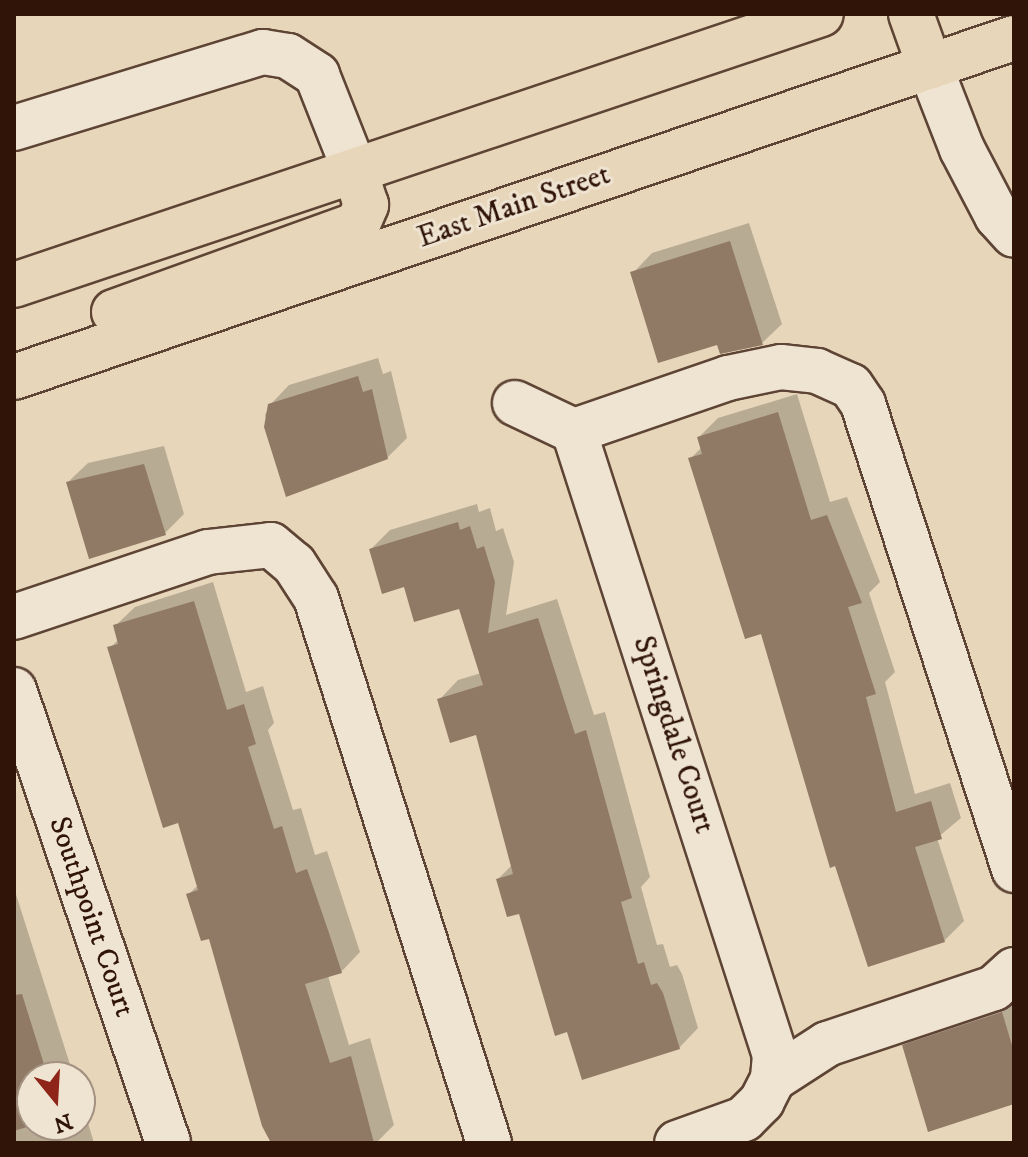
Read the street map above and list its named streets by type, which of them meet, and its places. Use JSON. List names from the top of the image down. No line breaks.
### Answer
{"streets":{"main road":["East Main Street"],"street":["Springdale Court","Southpoint Court"]},"north":"bottom"}
